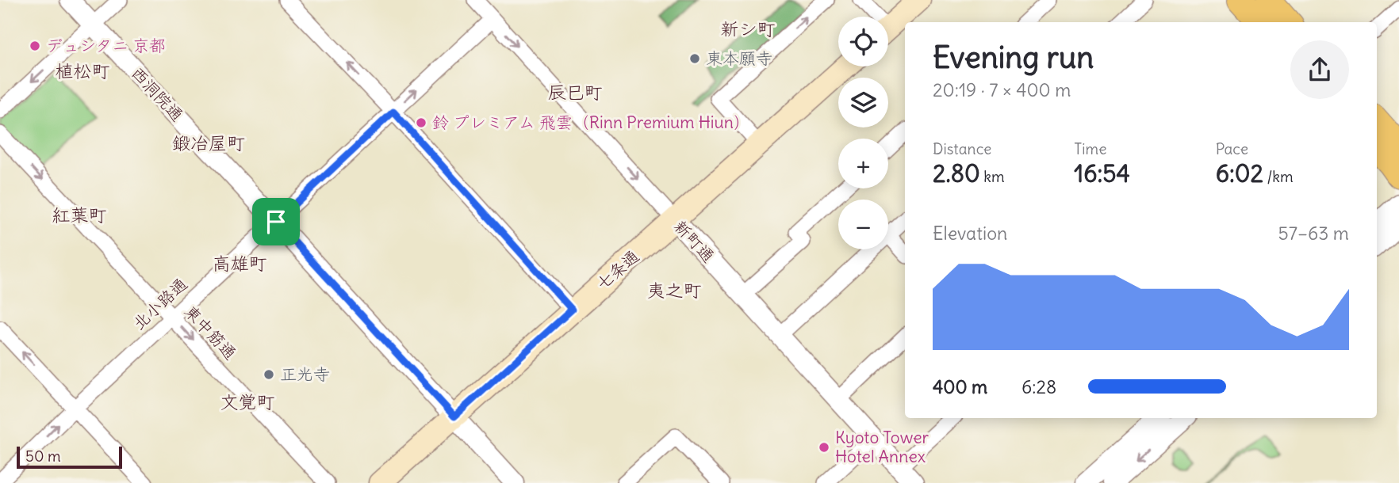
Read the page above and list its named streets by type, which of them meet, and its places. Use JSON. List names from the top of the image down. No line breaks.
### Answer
{"streets":{"main road":["七条通"],"street":["西洞院通","新町通","北小路通","東中筋通"]},"crossings":[["西洞院通","七条通"],["西洞院通","北小路通"],["新町通","七条通"],["新町通","北小路通"],["北小路通","東中筋通"]],"one_way":["北小路通"],"districts":["新シ町","植松町","辰巳町","鍛冶屋町","紅葉町","高雄町","夷之町","文覚町"],"places":["デュシタニ 京都","東本願寺","鈴 プレミアム 飛雲（Rinn Premium Hiun）","正光寺","Kyoto Tower Hotel Annex"],"scale_bar":"50 m","page":{"map_buttons":["+","−"],"heading":["Evening run","20:19 · 7 × 400 m"],"stats":[["Distance","2.80 km"],["Time","16:54"],["Pace","6:02 /km"]],"chart":["Elevation","57–63 m"],"list":[{"name":"400 m","note":"6:28"}],"scale":"50 m"}}
